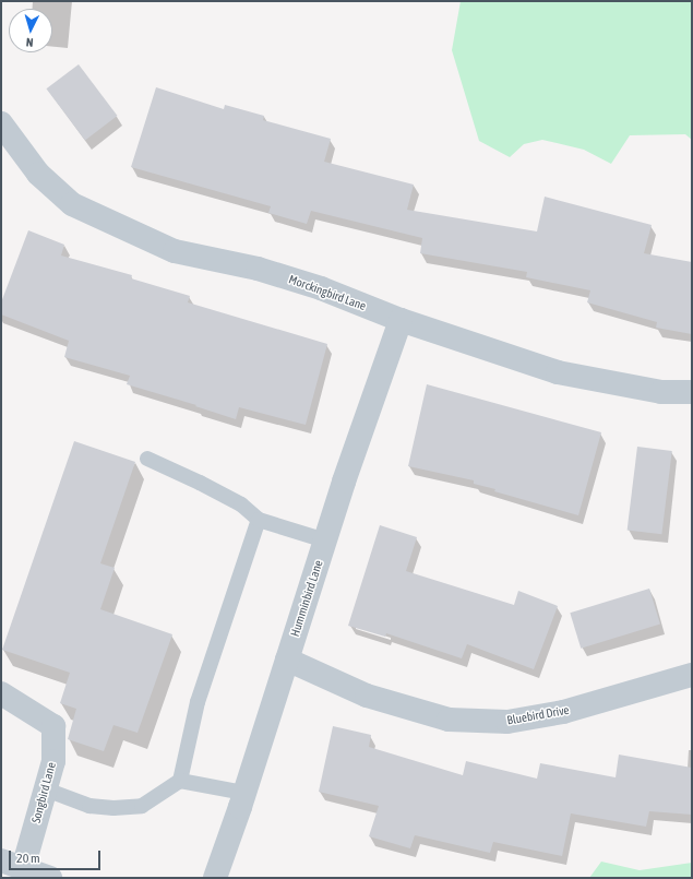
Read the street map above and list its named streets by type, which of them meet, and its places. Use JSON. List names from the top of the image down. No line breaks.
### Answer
{"streets":{"street":["Morckingbird Lane","Humminbird Lane","Bluebird Drive","Songbird Lane"]},"crossings":[["Morckingbird Lane","Humminbird Lane"],["Humminbird Lane","Bluebird Drive"]],"scale_bar":"20 m","north":"bottom"}
